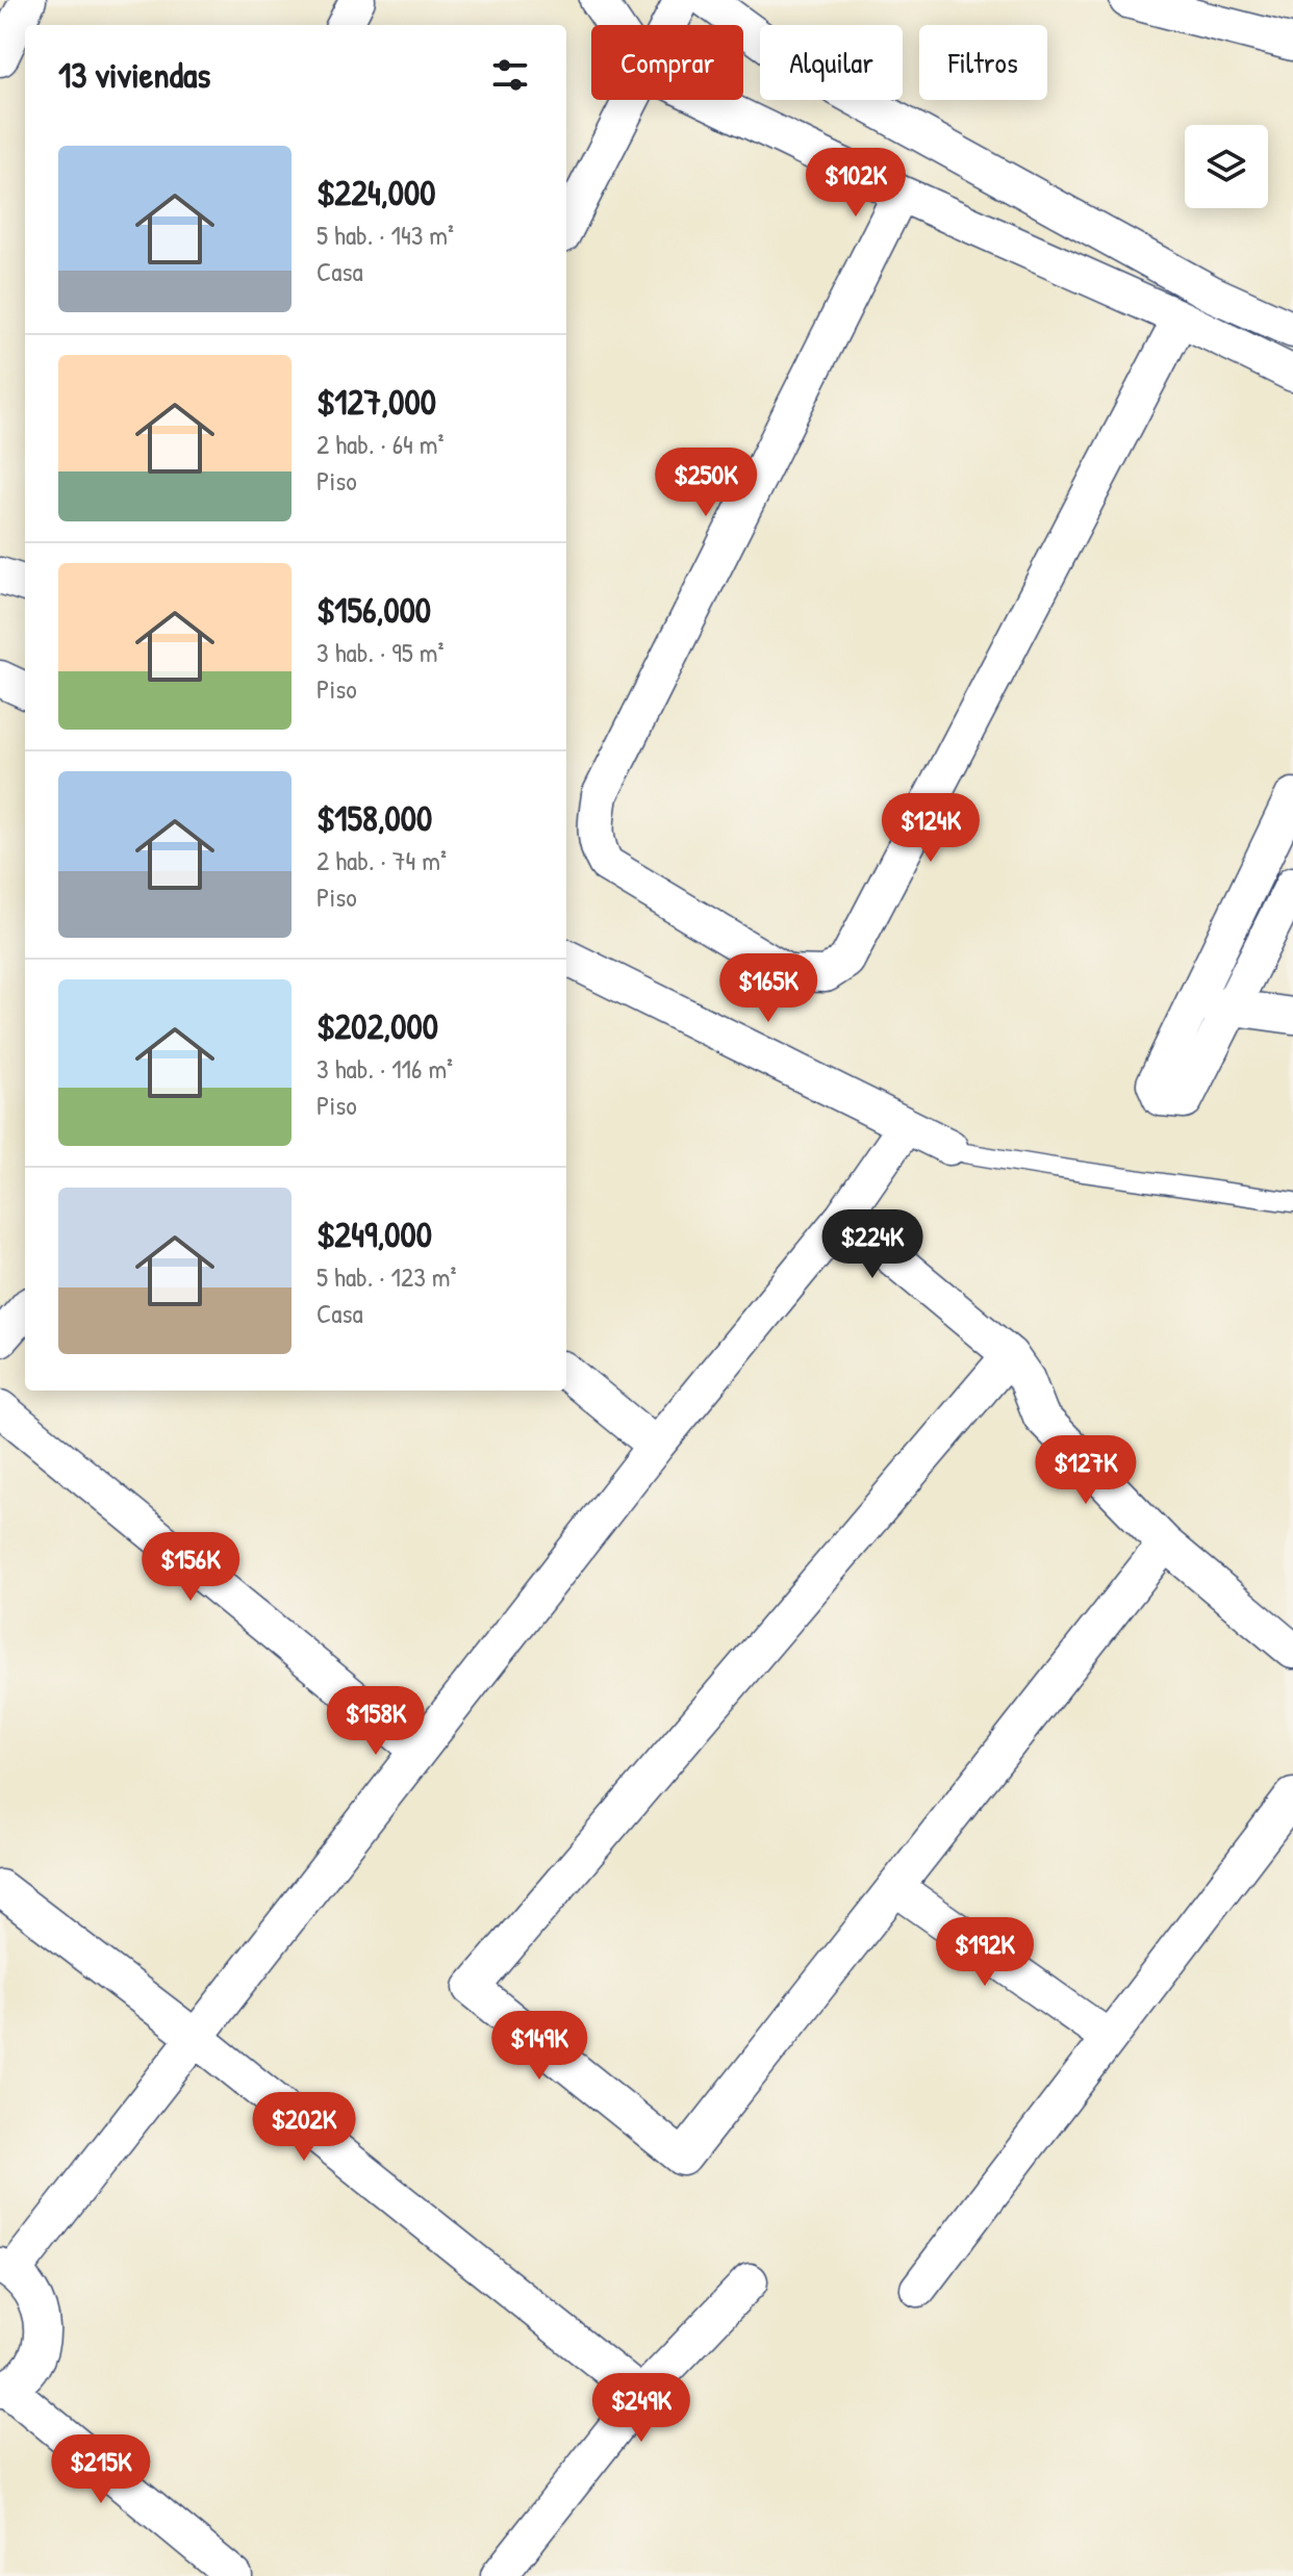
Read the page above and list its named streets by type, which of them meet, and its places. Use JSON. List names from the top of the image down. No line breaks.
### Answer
{"page":{"chip":["Comprar","Alquilar","Filtros"],"heading":"13 viviendas","list":[{"name":"$224,000","note":"5 hab. · 143 m² · Casa"},{"name":"$127,000","note":"2 hab. · 64 m² · Piso"},{"name":"$156,000","note":"3 hab. · 95 m² · Piso"},{"name":"$158,000","note":"2 hab. · 74 m² · Piso"},{"name":"$202,000","note":"3 hab. · 116 m² · Piso"},{"name":"$249,000","note":"5 hab. · 123 m² · Casa"}],"price":["$102K","$250K","$124K","$165K","$224K","$127K","$156K","$158K","$192K","$149K","$202K","$249K","$215K"]}}
